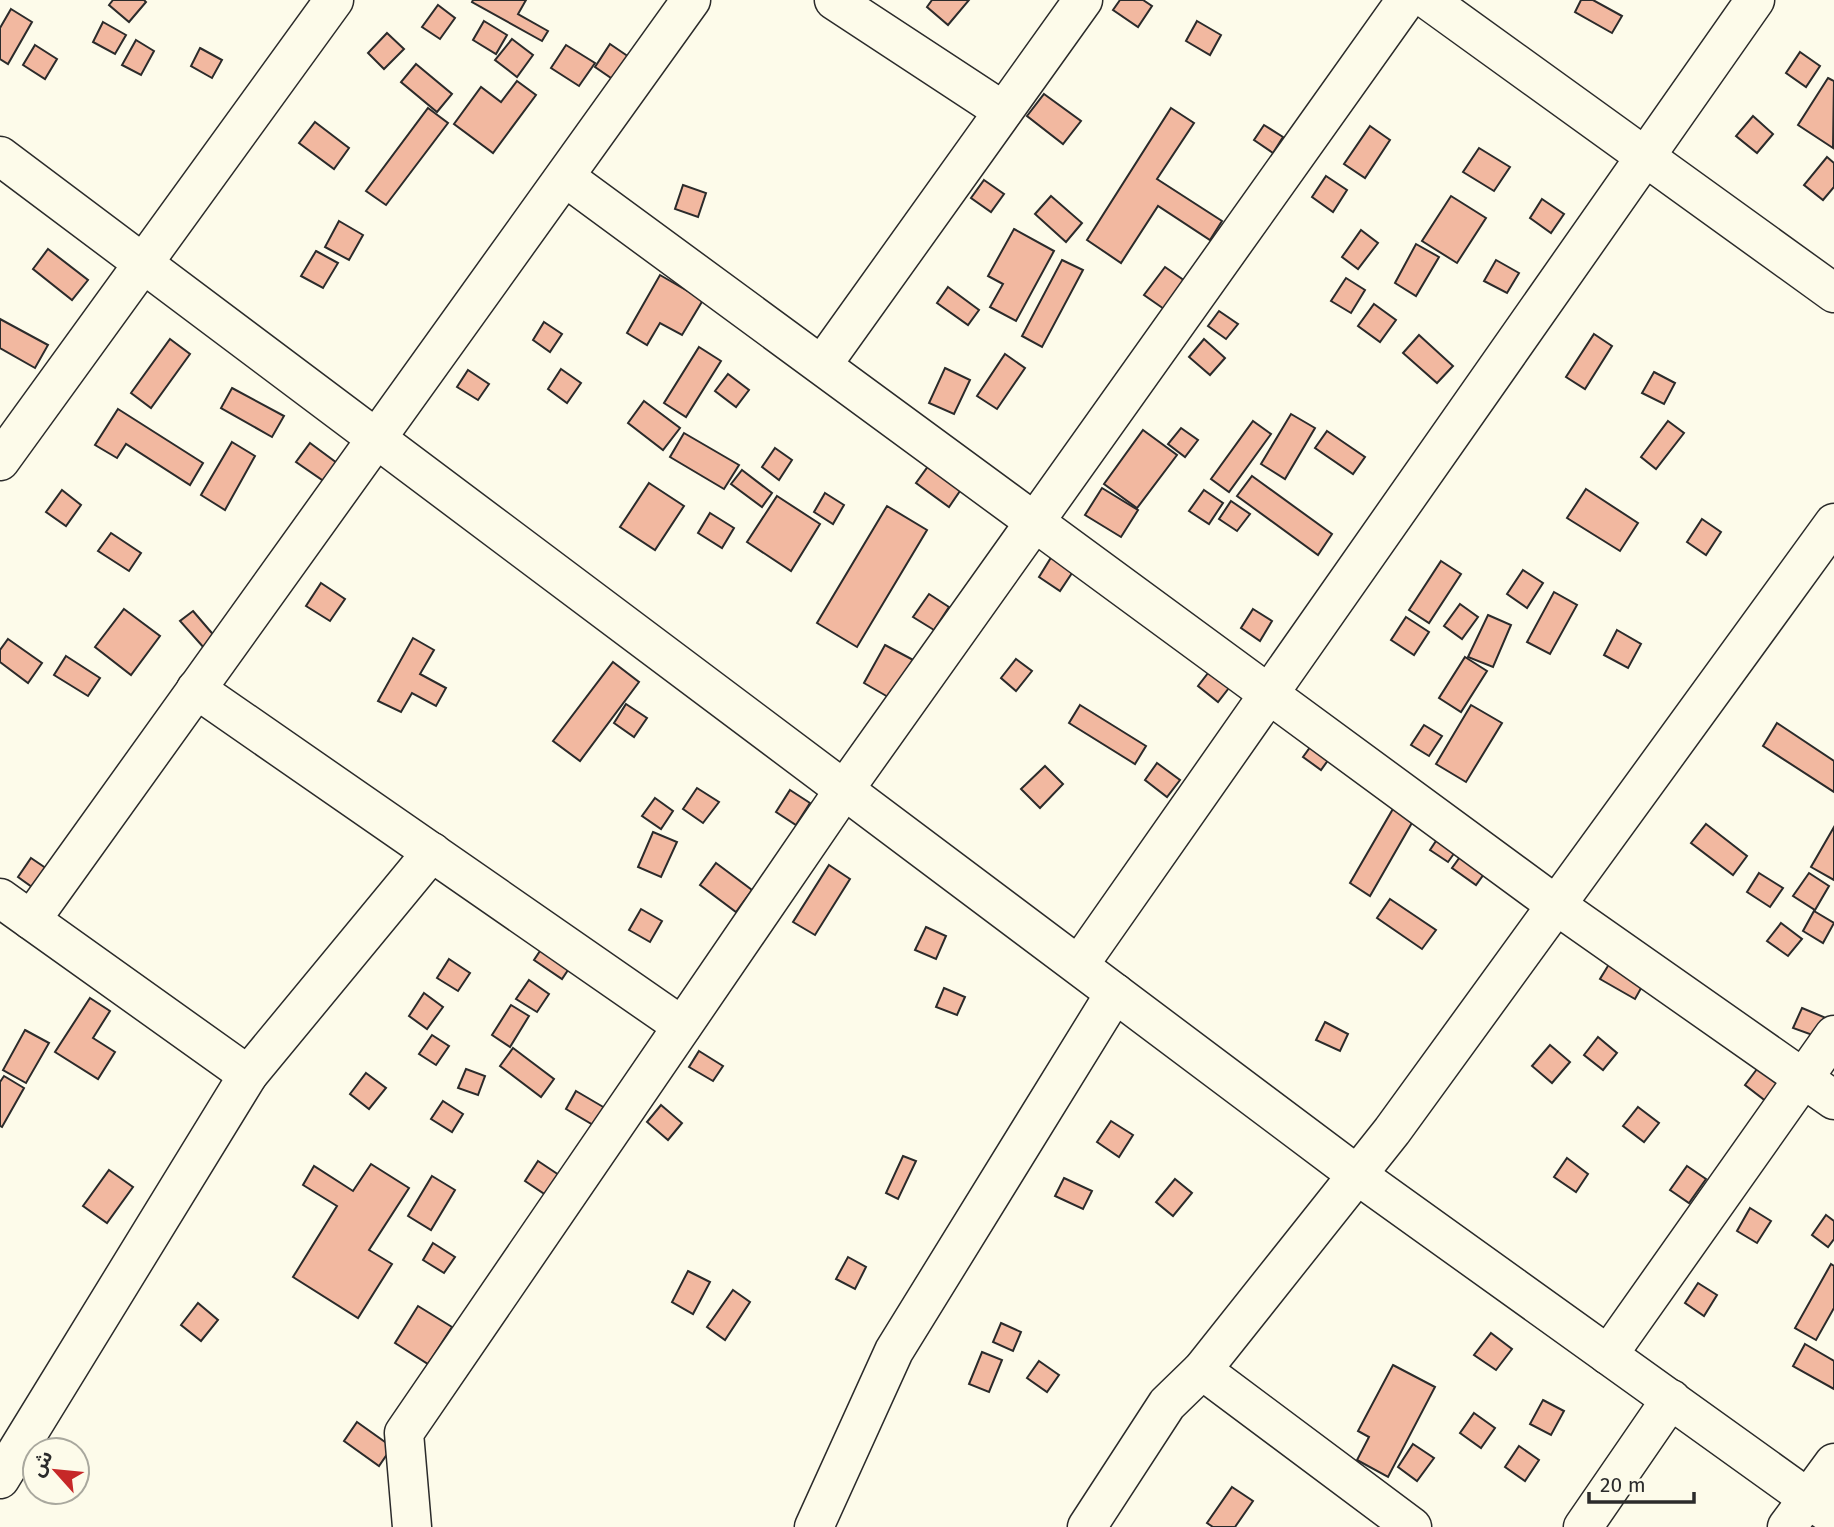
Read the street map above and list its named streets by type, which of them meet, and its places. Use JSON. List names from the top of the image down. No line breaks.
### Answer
{"scale_bar":"20 m","north":"top left"}
